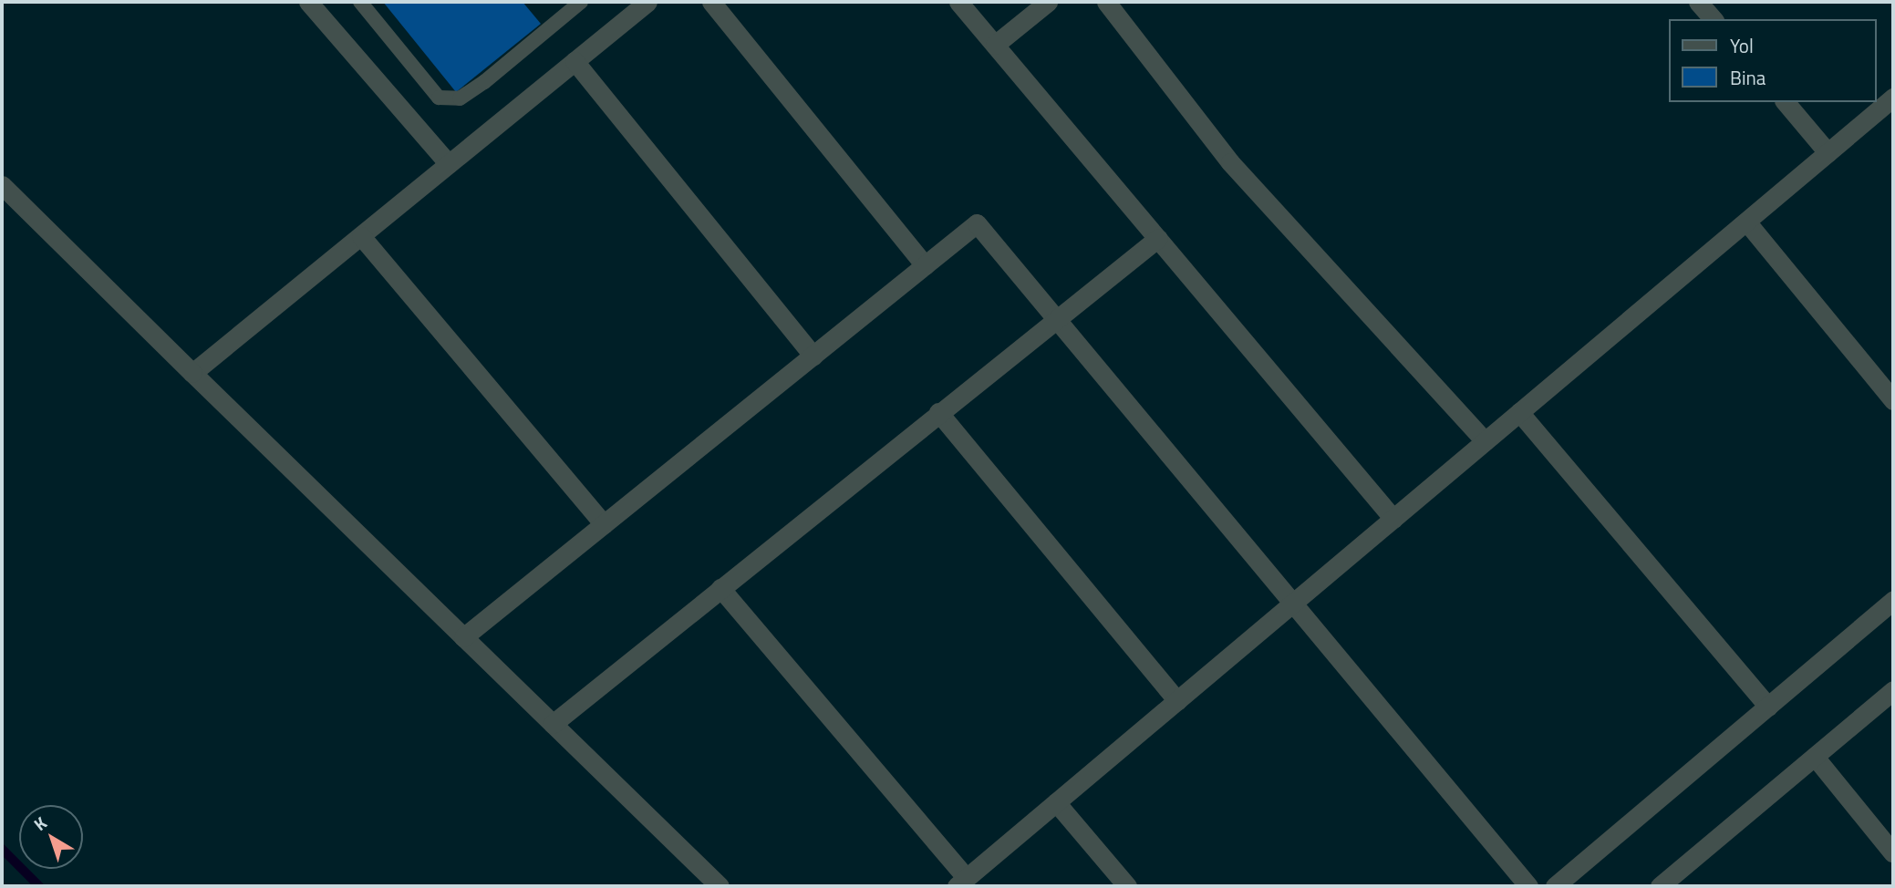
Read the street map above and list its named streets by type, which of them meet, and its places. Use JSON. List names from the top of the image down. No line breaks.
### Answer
{"legend":["Yol","Bina"],"north":"top left"}
